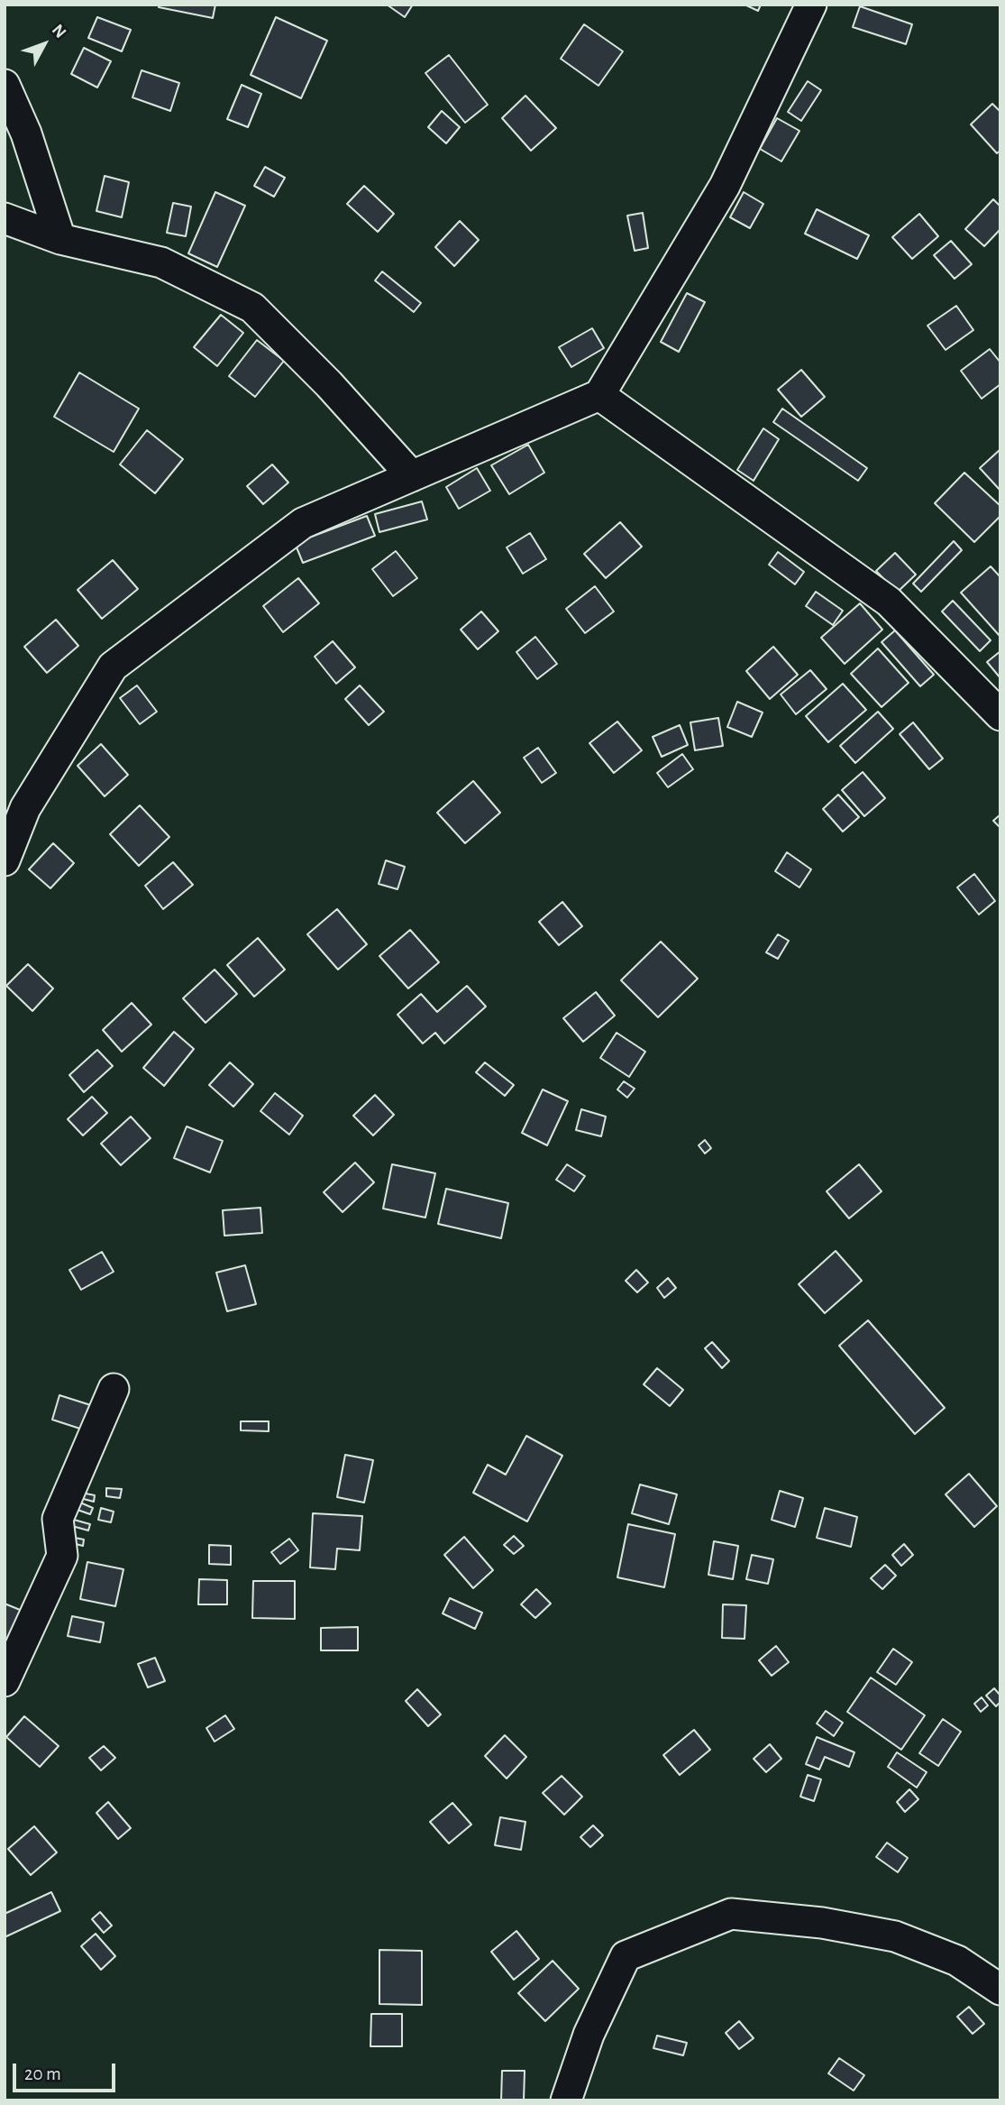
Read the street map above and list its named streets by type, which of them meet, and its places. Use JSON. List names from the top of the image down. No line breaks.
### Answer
{"scale_bar":"20 m","north":"top right"}
